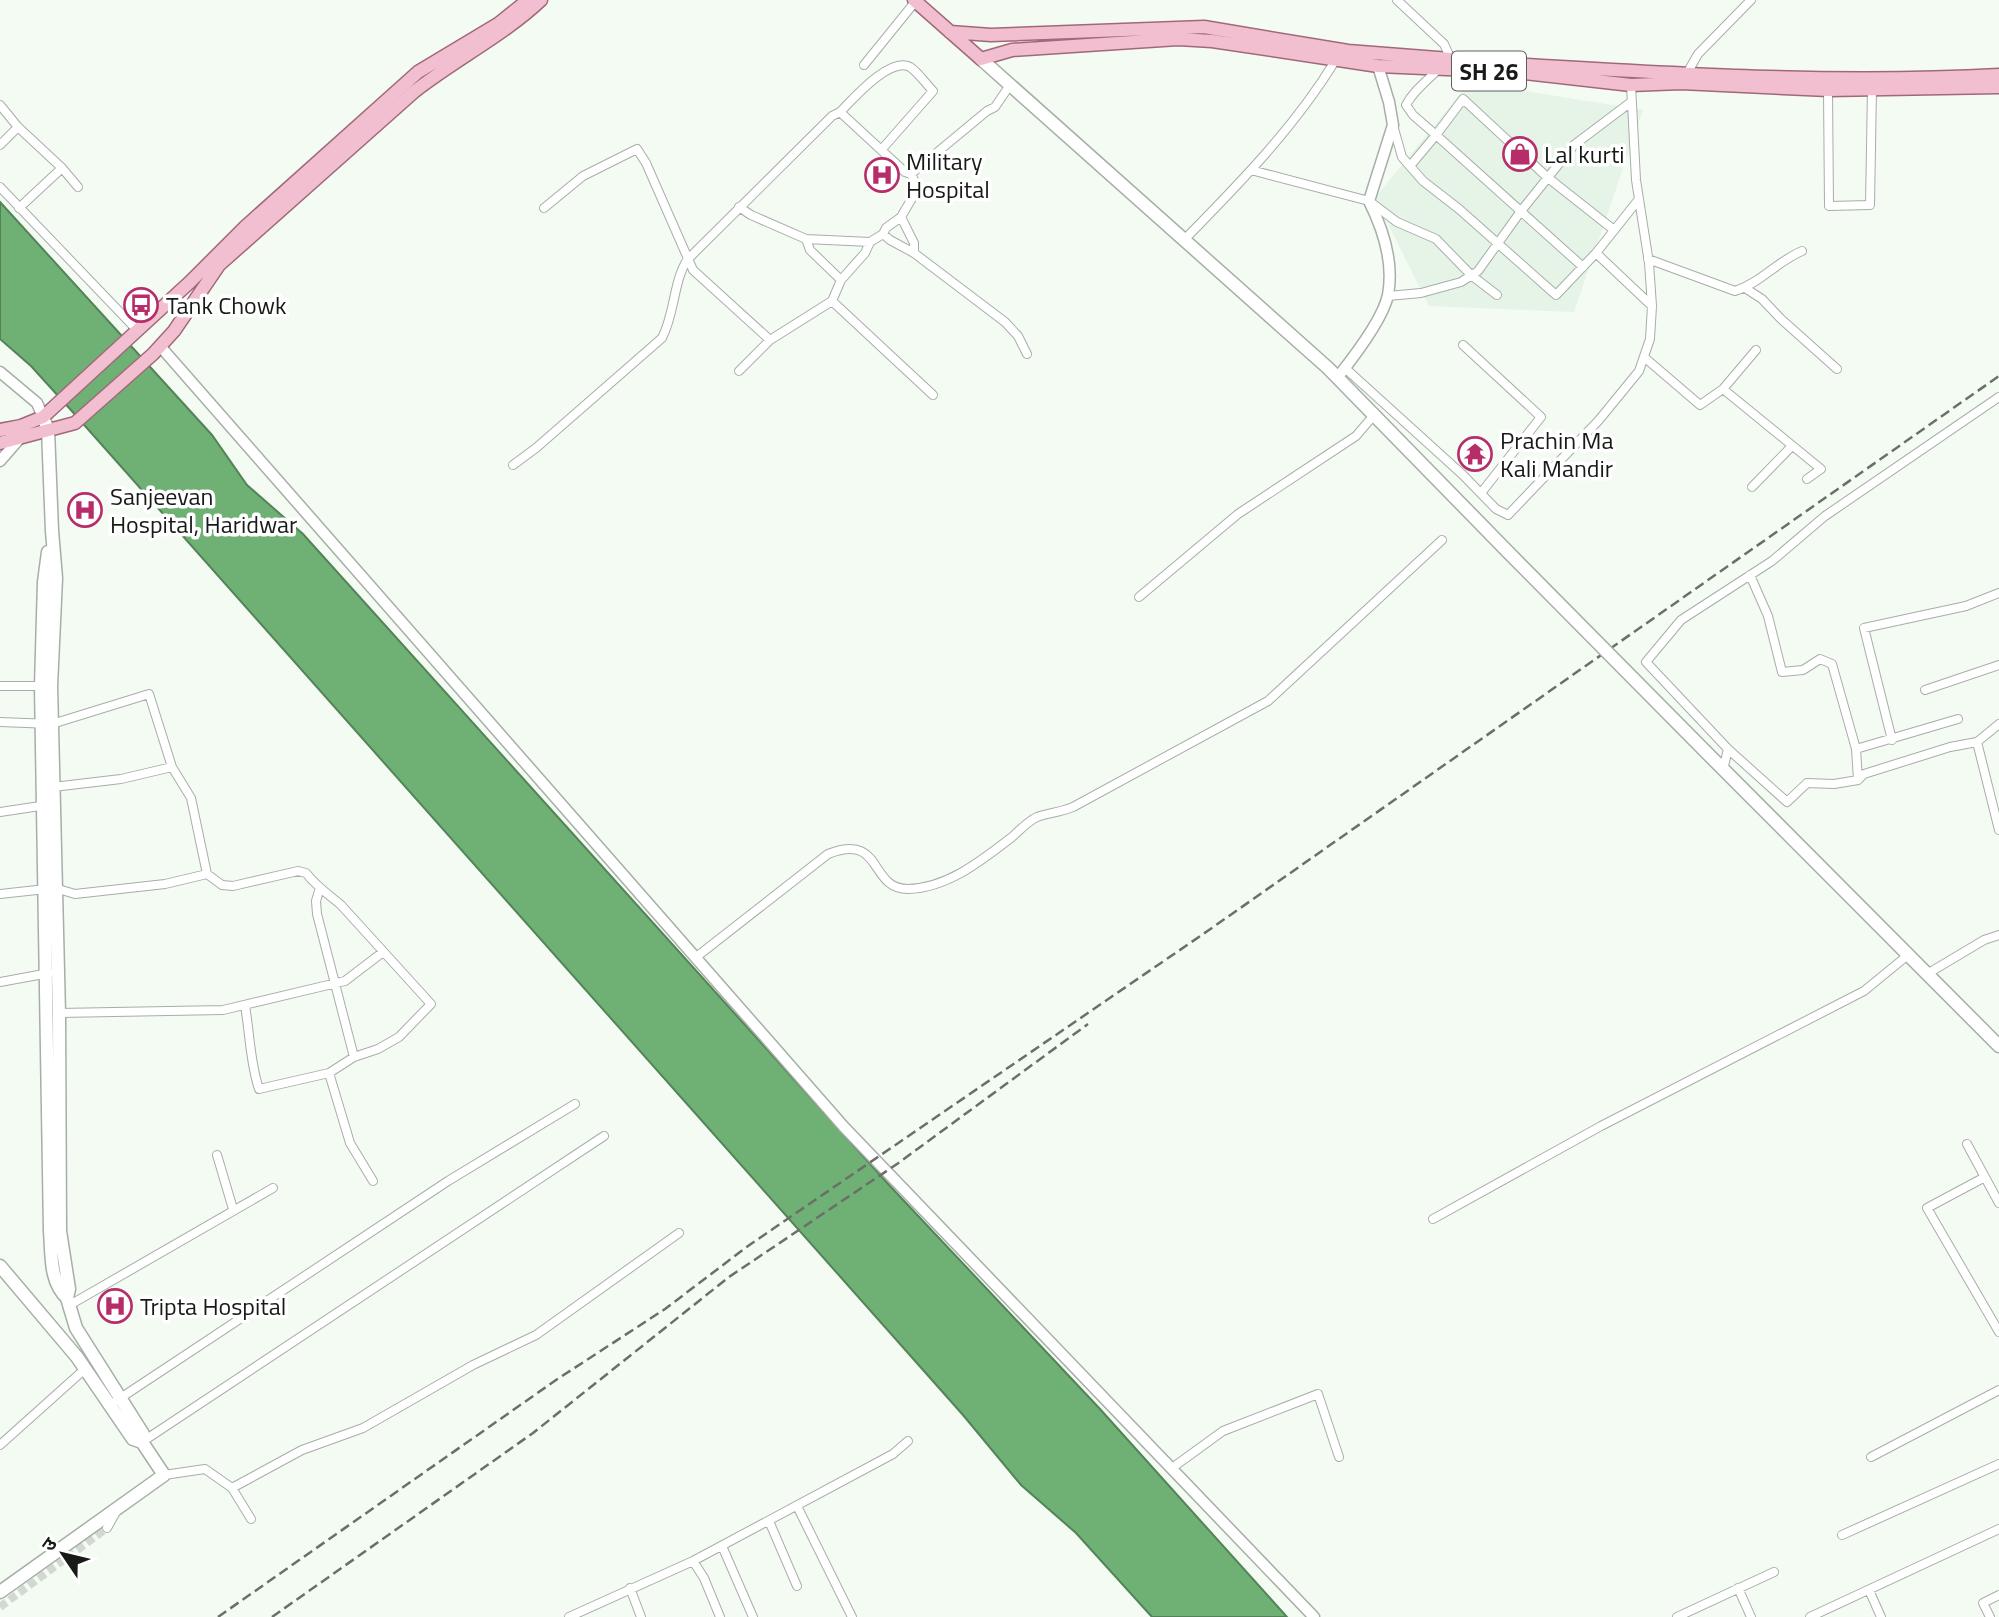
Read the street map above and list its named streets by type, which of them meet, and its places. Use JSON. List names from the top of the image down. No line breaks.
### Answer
{"streets":{"main road":["SH 26"]},"places":{"shop":["Lal kurti"],"hospital":["Military Hospital","Sanjeevan Hospital, Haridwar","Tripta Hospital"],"bus stop":["Tank Chowk"],"temple":["Prachin Ma Kali Mandir"]},"north":"top left"}
